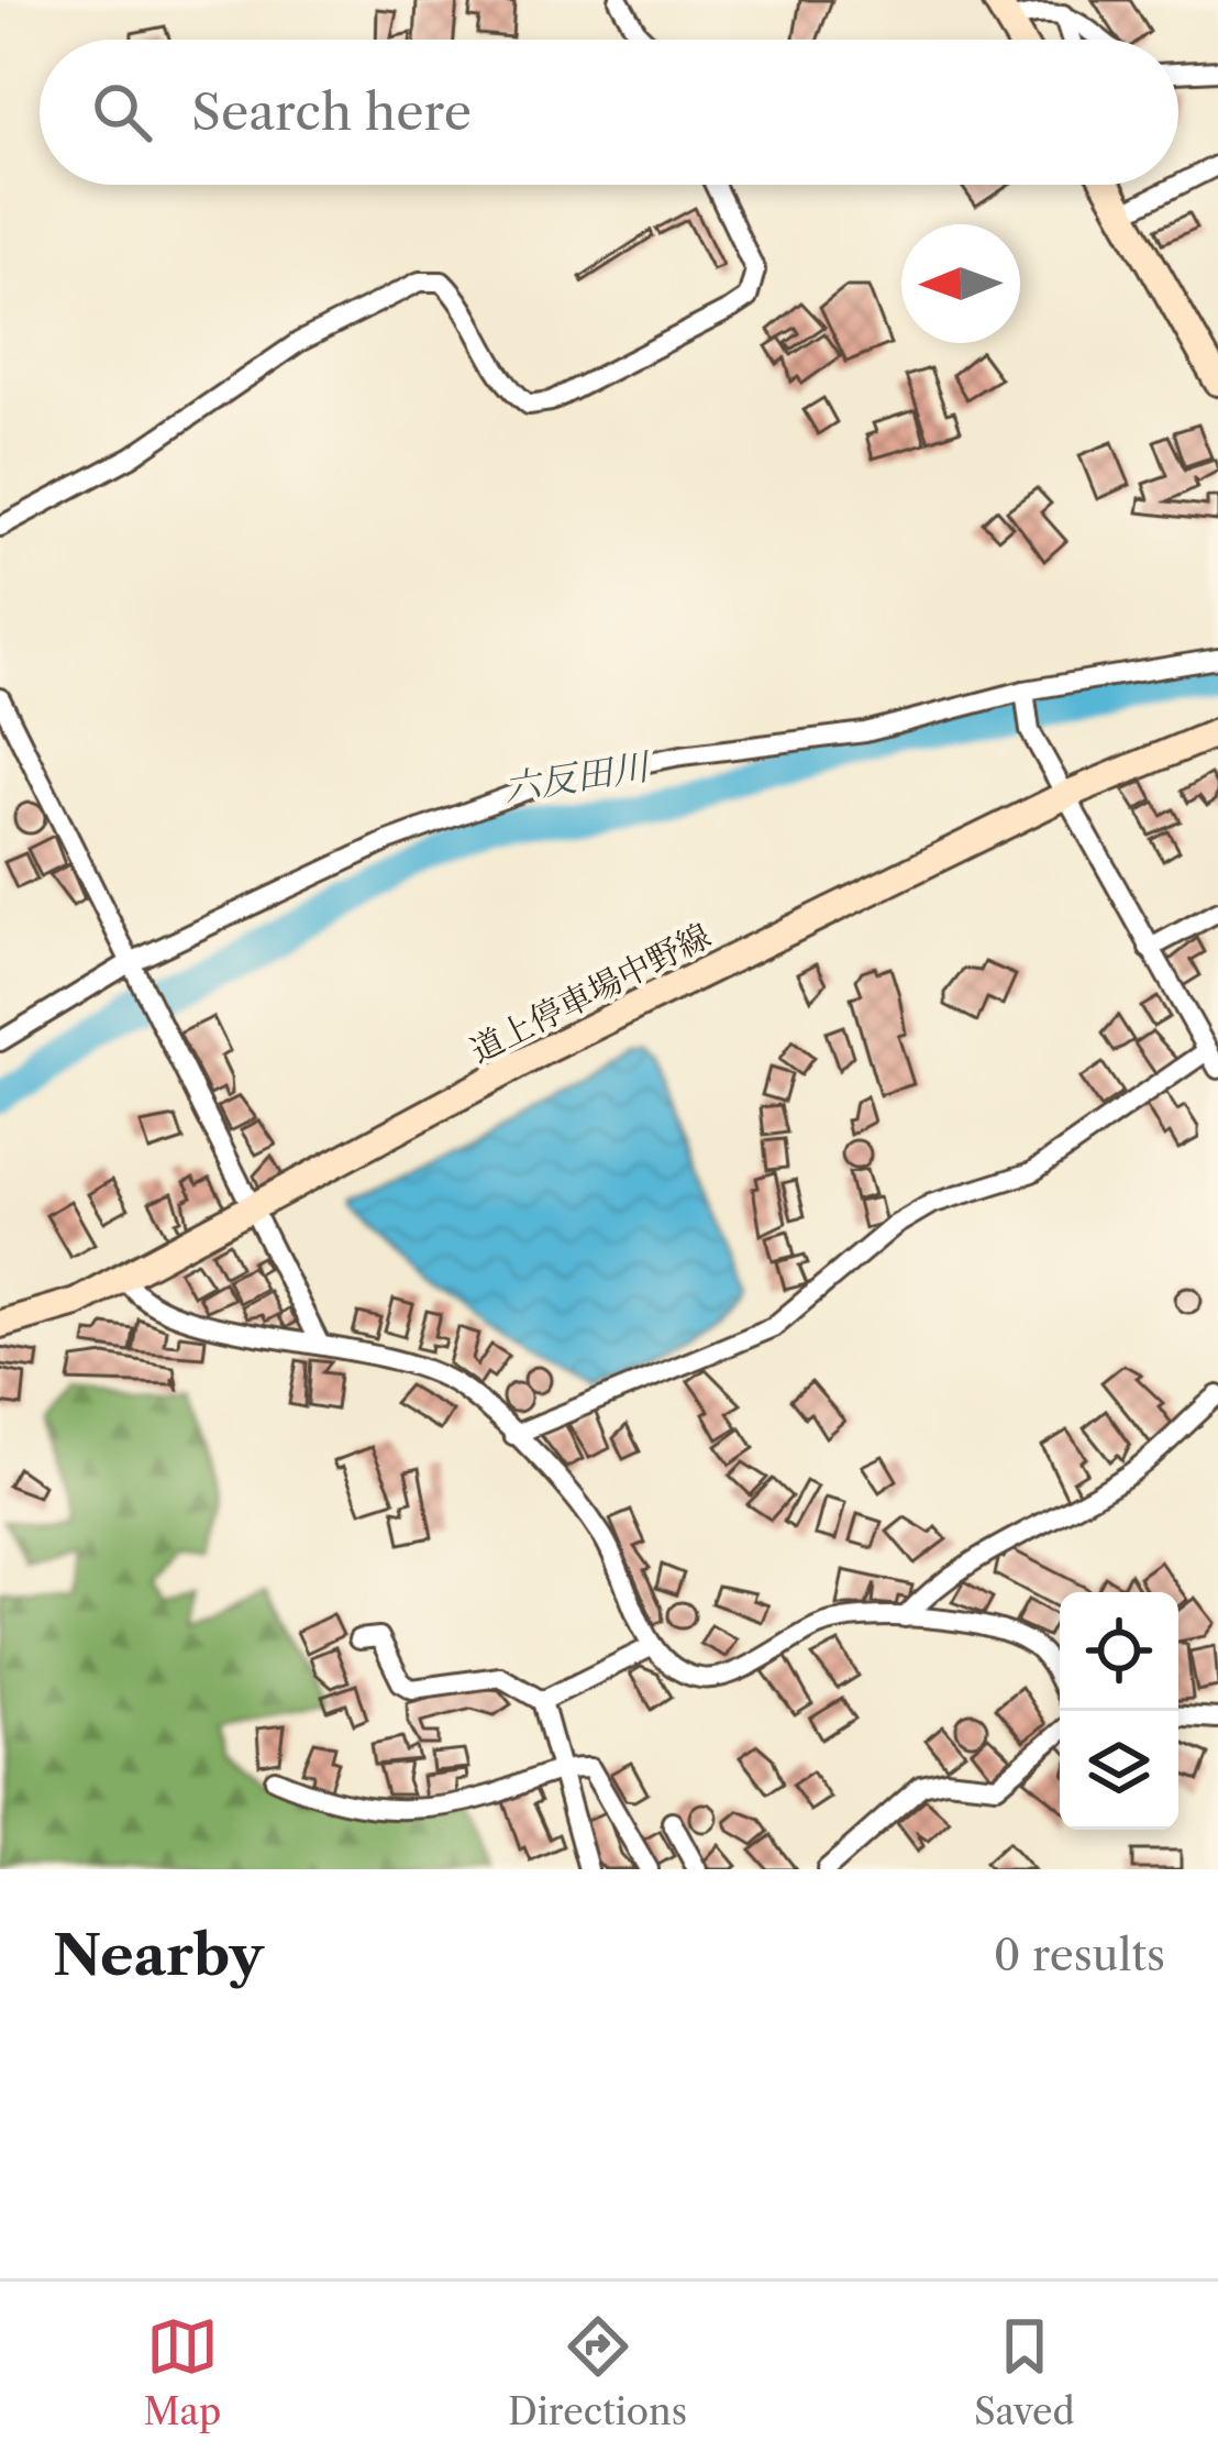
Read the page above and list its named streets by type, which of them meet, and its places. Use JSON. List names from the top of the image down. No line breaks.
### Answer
{"streets":{"main road":["道上停車場中野線"]},"water":["六反田川"],"north":"left","page":{"search":"Search here","heading":["Nearby","0 results"],"nav":["Map","Directions","Saved"]}}
